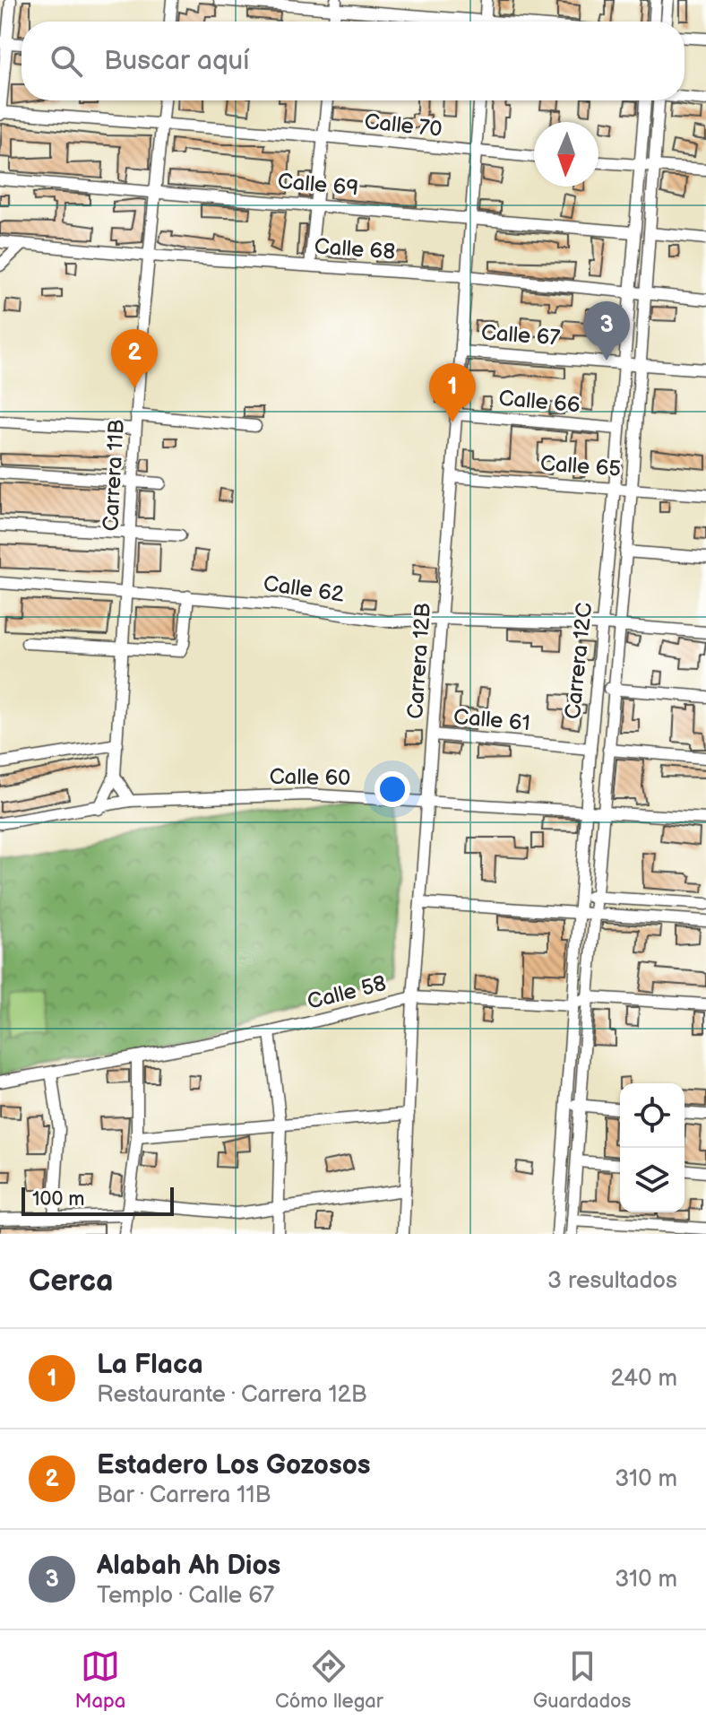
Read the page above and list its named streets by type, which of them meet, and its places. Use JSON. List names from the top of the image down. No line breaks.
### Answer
{"streets":{"street":["Calle 70","Calle 69","Calle 68","Calle 67","Calle 66","Calle 65","Carrera 11B","Calle 62","Carrera 12B","Carrera 12C","Calle 61","Calle 60","Calle 58"]},"crossings":[["Calle 70","Carrera 11B"],["Calle 70","Carrera 12B"],["Calle 69","Carrera 11B"],["Calle 69","Carrera 12B"],["Calle 69","Carrera 12C"],["Calle 68","Carrera 11B"],["Calle 68","Carrera 12B"],["Calle 68","Carrera 12C"],["Calle 67","Carrera 12B"],["Calle 67","Carrera 12C"],["Calle 66","Carrera 12B"],["Calle 66","Carrera 12C"],["Calle 65","Carrera 12B"],["Calle 65","Carrera 12C"],["Carrera 11B","Calle 62"],["Carrera 11B","Calle 60"],["Calle 62","Carrera 12B"],["Calle 62","Carrera 12C"],["Carrera 12B","Calle 61"],["Carrera 12B","Calle 60"],["Carrera 12B","Calle 58"],["Carrera 12C","Calle 61"],["Carrera 12C","Calle 60"],["Carrera 12C","Calle 58"]],"scale_bar":"100 m","north":"bottom","page":{"search":"Buscar aquí","pins":["3","2","1"],"scale":"100 m","heading":["Cerca","3 resultados"],"list":[{"mark":"1","name":"La Flaca","note":"Restaurante · Carrera 12B","value":"240 m"},{"mark":"2","name":"Estadero Los Gozosos","note":"Bar · Carrera 11B","value":"310 m"},{"mark":"3","name":"Alabah Ah Dios","note":"Templo · Calle 67","value":"310 m"}],"nav":["Mapa","Cómo llegar","Guardados"]}}
